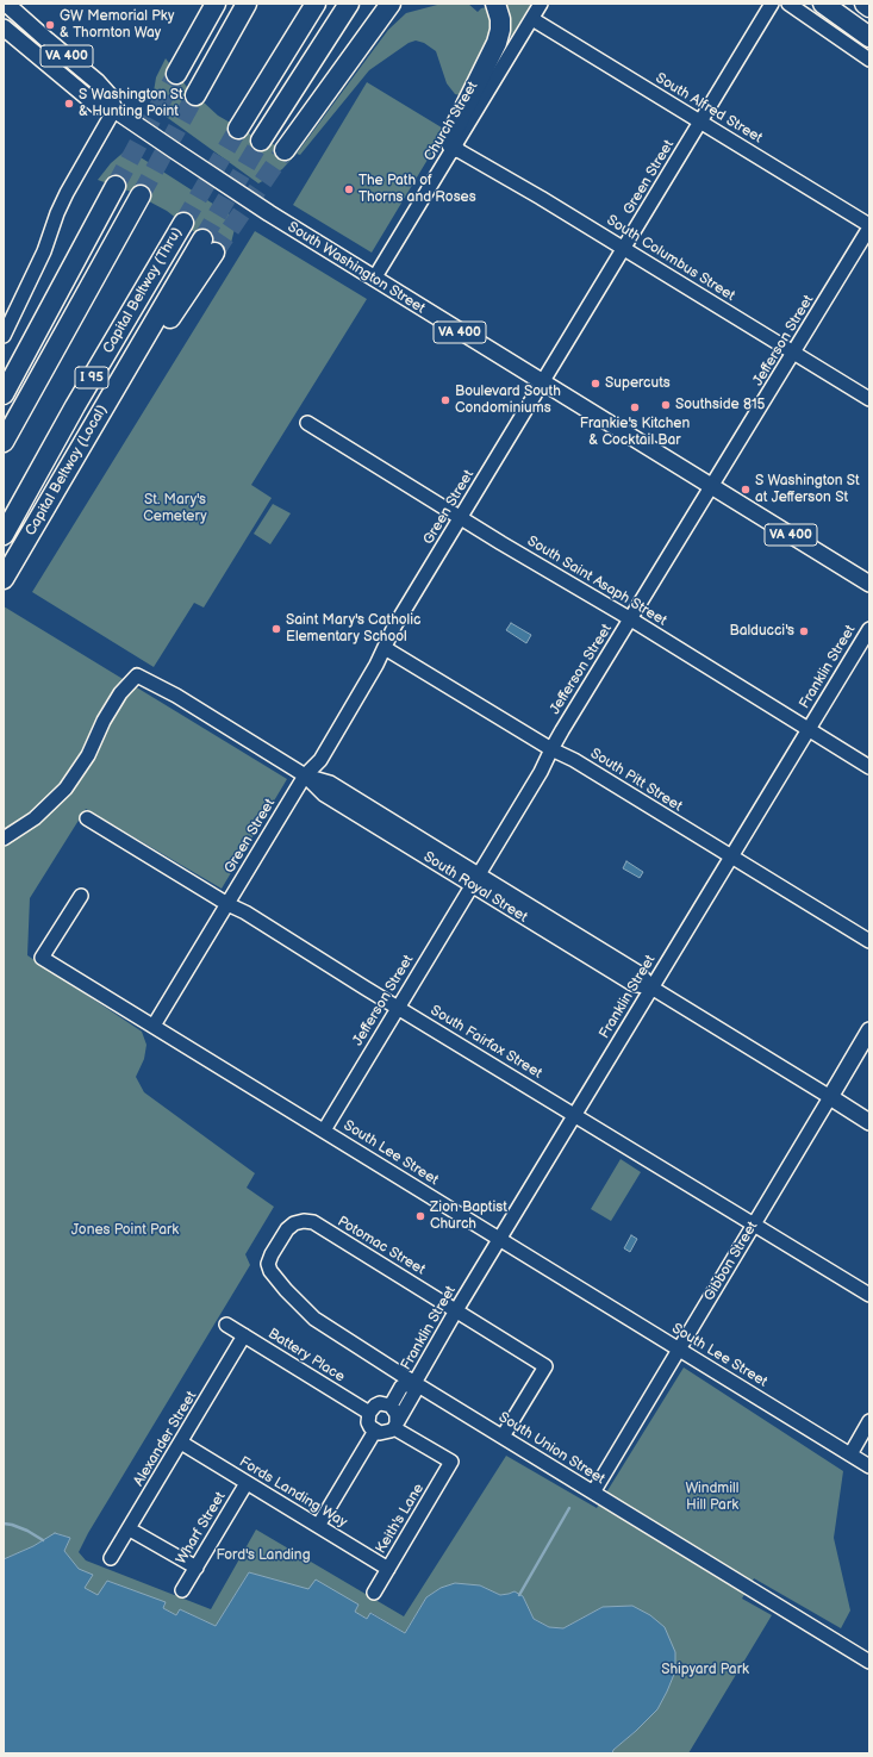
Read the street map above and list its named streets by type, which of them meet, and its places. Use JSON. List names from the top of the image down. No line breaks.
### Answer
{"streets":{"highway":["Capital Beltway (Thru)","I 95","Capital Beltway (Local)"],"main road":["VA 400","South Washington Street","South Royal Street","Gibbon Street"],"street":["South Alfred Street","Church Street","Green Street","South Columbus Street","Jefferson Street","South Saint Asaph Street","Franklin Street","South Pitt Street","South Fairfax Street","South Lee Street","Potomac Street","Battery Place","Alexander Street","South Union Street","Fords Landing Way","Keith's Lane","Wharf Street"]},"crossings":[["South Alfred Street","Church Street"],["South Alfred Street","Green Street"],["South Alfred Street","Jefferson Street"],["Church Street","South Columbus Street"],["Church Street","South Washington Street"],["Green Street","South Columbus Street"],["Green Street","South Washington Street"],["Green Street","South Saint Asaph Street"],["Green Street","South Pitt Street"],["Green Street","South Royal Street"],["Green Street","South Fairfax Street"],["Green Street","South Lee Street"],["South Columbus Street","Jefferson Street"],["South Washington Street","Jefferson Street"],["Jefferson Street","South Saint Asaph Street"],["Jefferson Street","South Pitt Street"],["Jefferson Street","South Royal Street"],["Jefferson Street","South Fairfax Street"],["Jefferson Street","South Lee Street"],["South Saint Asaph Street","Franklin Street"],["Franklin Street","South Pitt Street"],["Franklin Street","South Royal Street"],["Franklin Street","South Fairfax Street"],["Franklin Street","South Lee Street"],["Franklin Street","Potomac Street"],["Franklin Street","Battery Place"],["Franklin Street","South Union Street"],["Franklin Street","Keith's Lane"],["South Royal Street","Gibbon Street"],["South Fairfax Street","Gibbon Street"],["South Lee Street","Gibbon Street"],["Potomac Street","South Union Street"],["Gibbon Street","South Union Street"],["Battery Place","Alexander Street"],["Battery Place","Keith's Lane"],["Alexander Street","Fords Landing Way"],["Fords Landing Way","Keith's Lane"],["Fords Landing Way","Wharf Street"]],"parks":["St. Mary's Cemetery","Jones Point Park","Windmill Hill Park","Ford's Landing","Shipyard Park"],"places":["GW Memorial Pky & Thornton Way","S Washington St & Hunting Point","The Path of Thorns and Roses","Supercuts","Boulevard South Condominiums","Southside 815","Frankie's Kitchen & Cocktail Bar","S Washington St at Jefferson St","Saint Mary's Catholic Elementary School","Balducci's","Zion Baptist Church"]}
